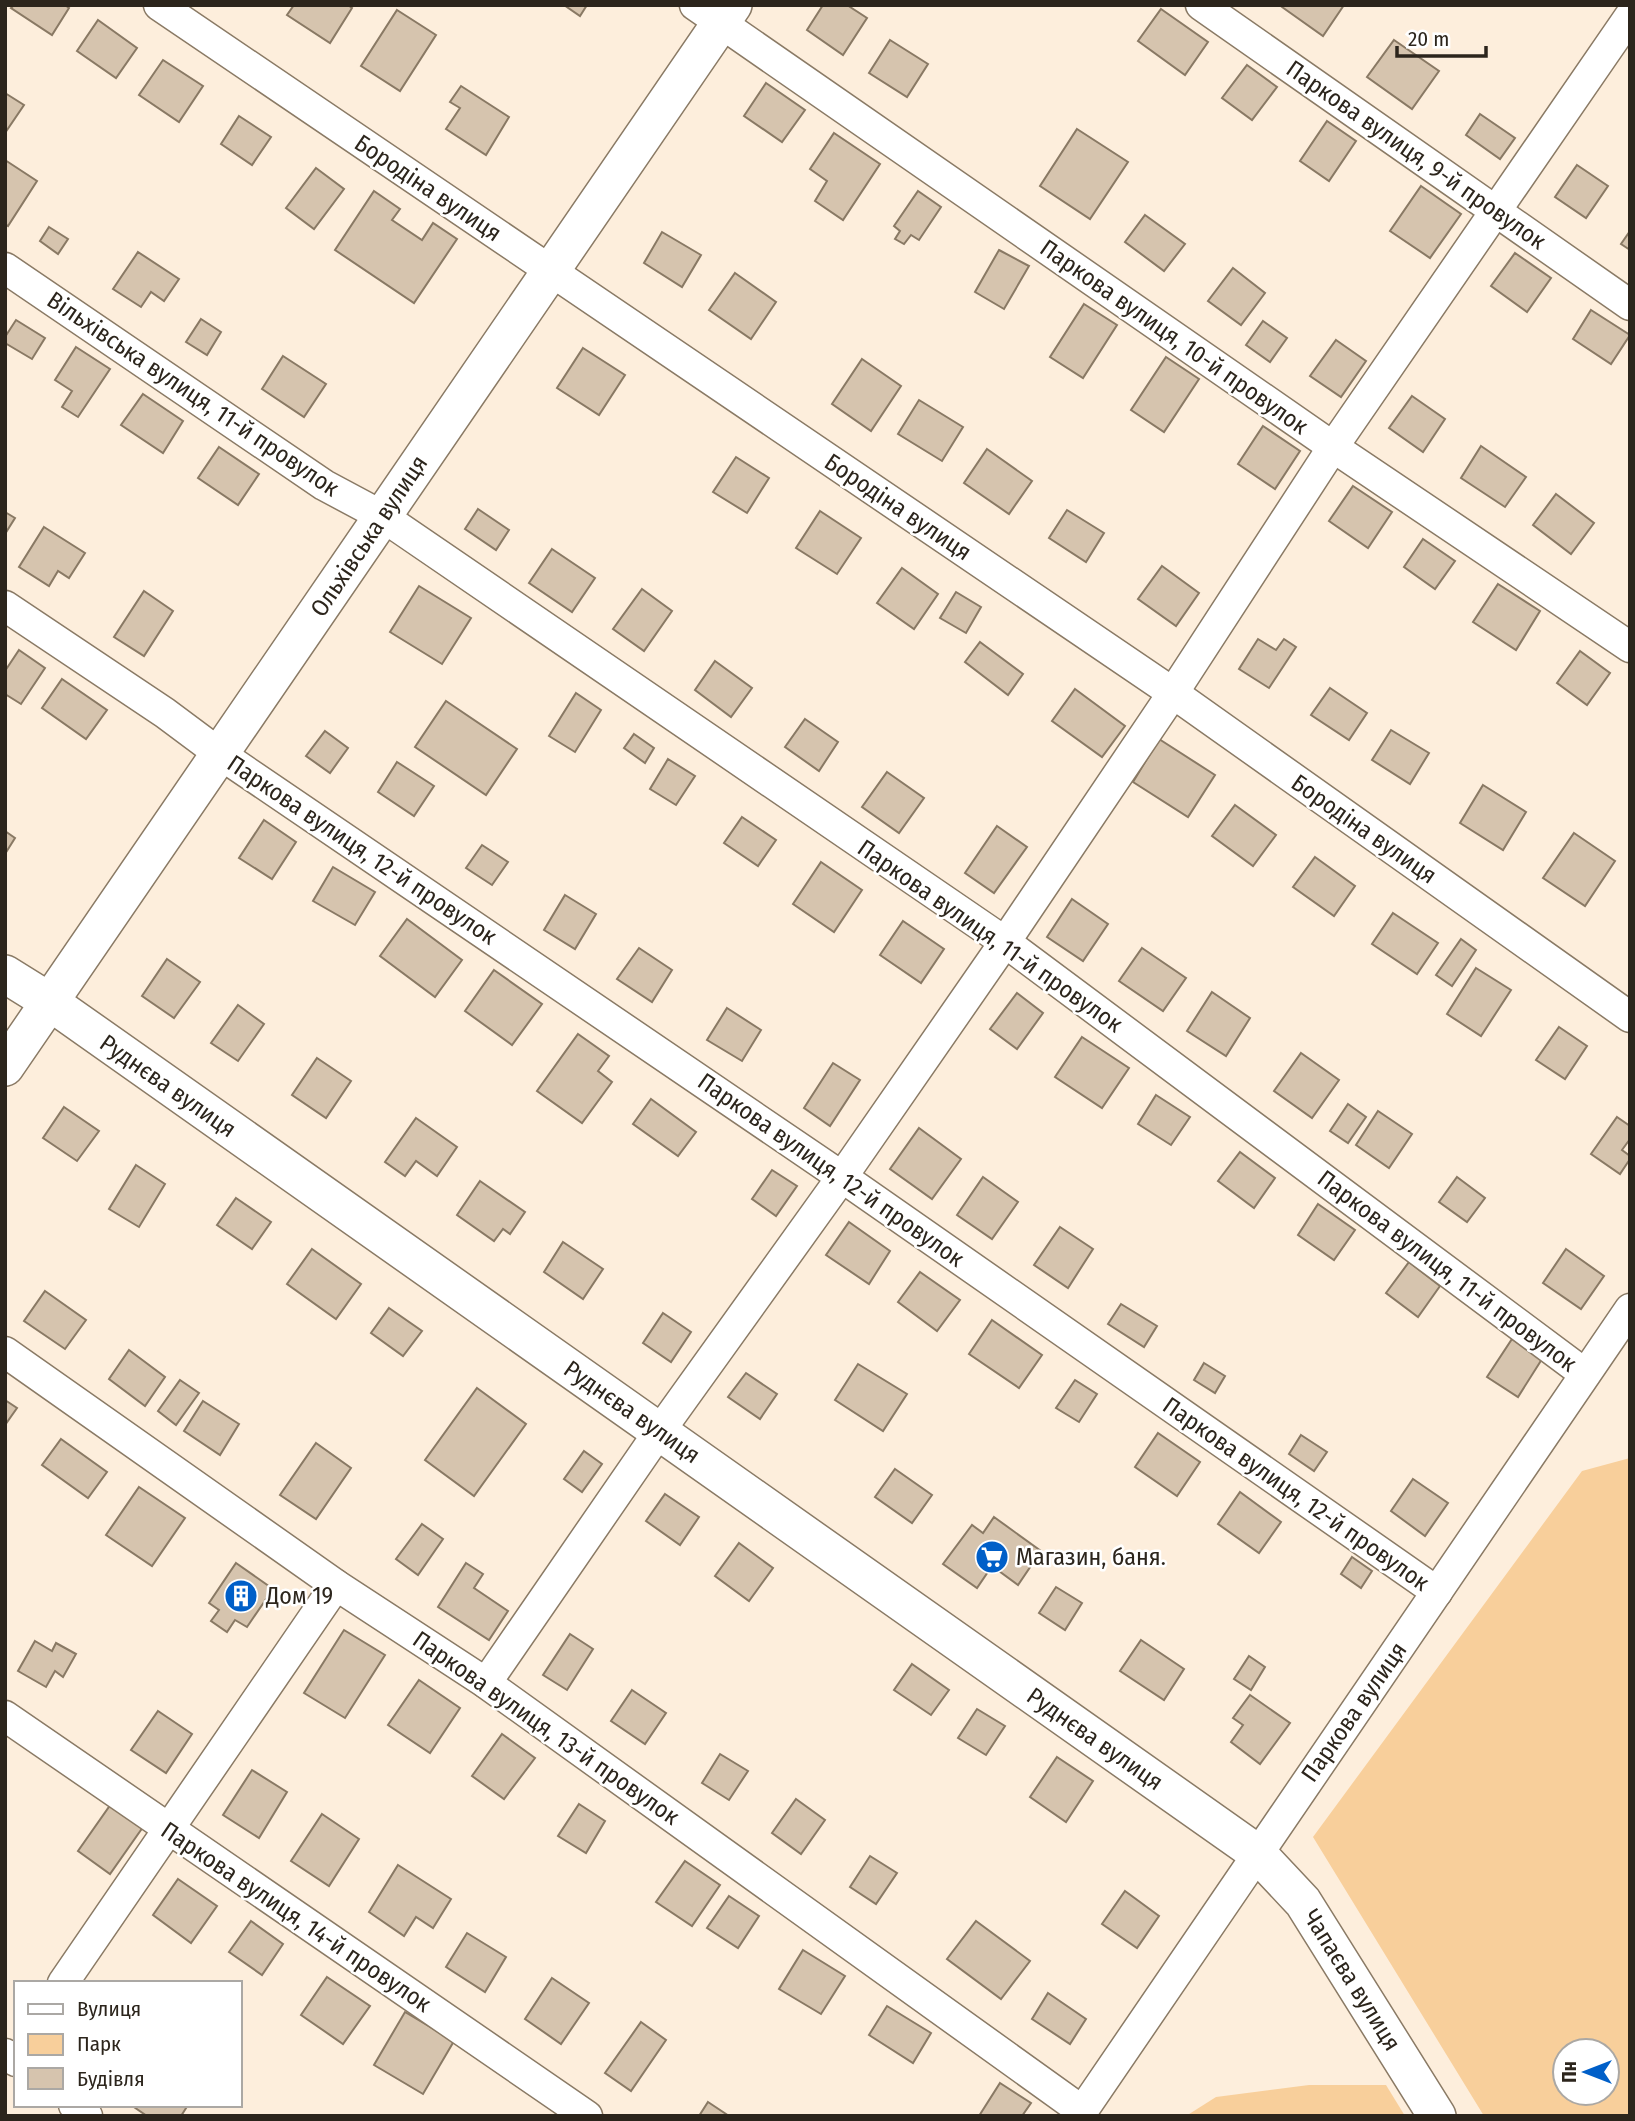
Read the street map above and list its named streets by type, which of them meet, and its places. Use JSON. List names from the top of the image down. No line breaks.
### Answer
{"streets":{"street":["Паркова вулиця, 9-й провулок","Бородіна вулиця","Паркова вулиця, 10-й провулок","Вільхівська вулиця, 11-й провулок","Ольхівська вулиця","Паркова вулиця, 12-й провулок","Паркова вулиця, 11-й провулок","Руднєва вулиця","Паркова вулиця","Паркова вулиця, 13-й провулок","Паркова вулиця, 14-й провулок","Чапаєва вулиця"]},"crossings":[["Бородіна вулиця","Ольхівська вулиця"],["Паркова вулиця, 10-й провулок","Ольхівська вулиця"],["Вільхівська вулиця, 11-й провулок","Ольхівська вулиця"],["Вільхівська вулиця, 11-й провулок","Паркова вулиця, 11-й провулок"],["Ольхівська вулиця","Паркова вулиця, 12-й провулок"],["Ольхівська вулиця","Паркова вулиця, 11-й провулок"],["Ольхівська вулиця","Руднєва вулиця"],["Паркова вулиця, 12-й провулок","Паркова вулиця"],["Паркова вулиця, 11-й провулок","Паркова вулиця"],["Руднєва вулиця","Паркова вулиця"],["Руднєва вулиця","Чапаєва вулиця"],["Паркова вулиця","Паркова вулиця, 13-й провулок"],["Паркова вулиця","Чапаєва вулиця"]],"places":{"supermarket":["Магазин, баня."],"building":["Дом 19"]},"legend":["Вулиця","Парк","Будівля"],"scale_bar":"20 m","north":"left"}
